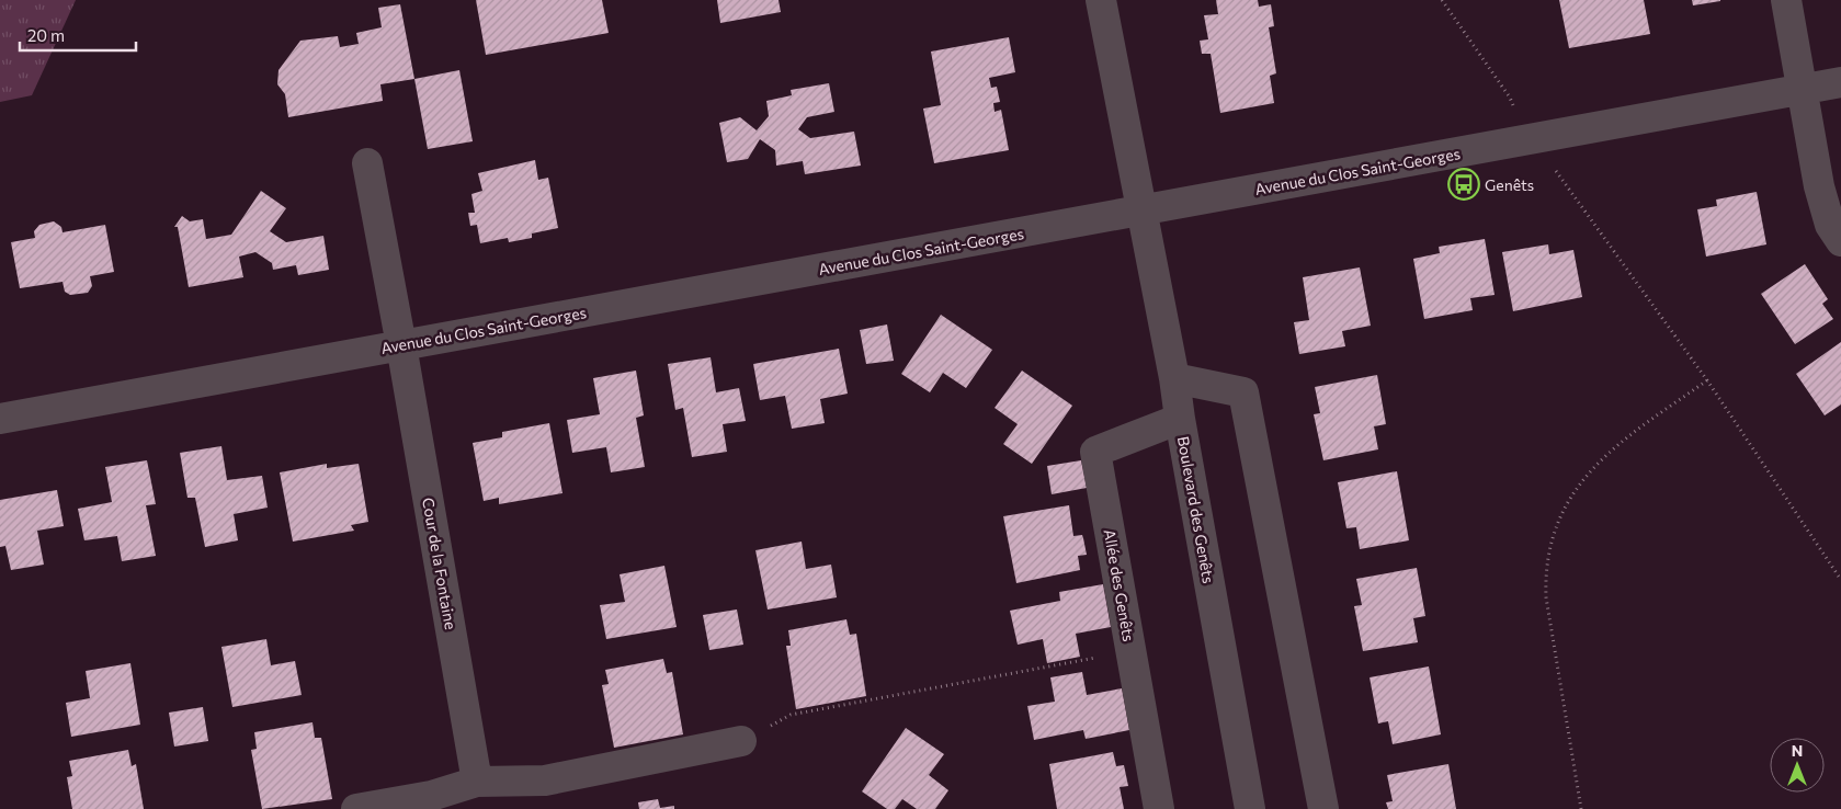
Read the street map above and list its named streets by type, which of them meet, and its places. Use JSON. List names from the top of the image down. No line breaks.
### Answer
{"streets":{"street":["Avenue du Clos Saint-Georges","Boulevard des Genêts","Cour de la Fontaine","Allée des Genêts"]},"crossings":[["Avenue du Clos Saint-Georges","Boulevard des Genêts"],["Avenue du Clos Saint-Georges","Cour de la Fontaine"],["Boulevard des Genêts","Allée des Genêts"]],"places":{"bus stop":["Genêts"]},"scale_bar":"20 m","north":"top"}
